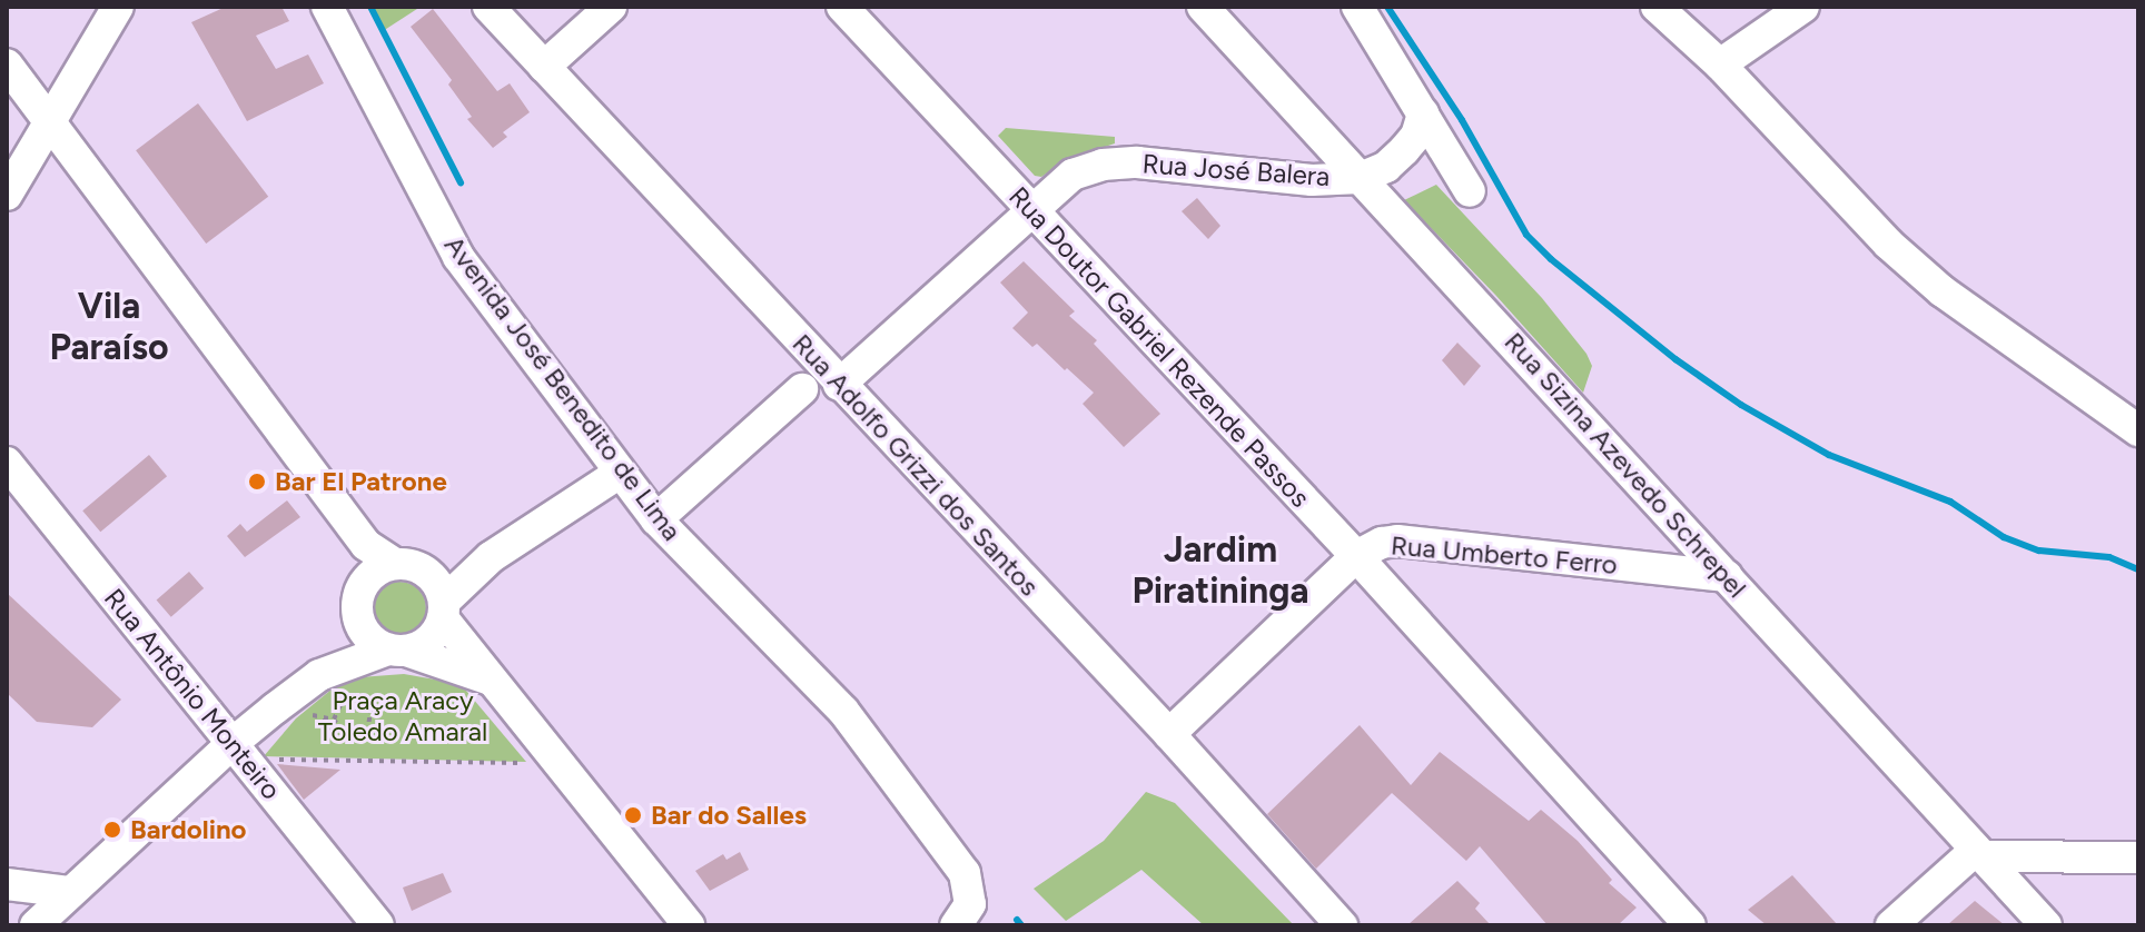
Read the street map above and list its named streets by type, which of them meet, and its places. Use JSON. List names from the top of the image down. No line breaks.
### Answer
{"streets":{"street":["Rua José Balera","Rua Doutor Gabriel Rezende Passos","Avenida José Benedito de Lima","Rua Adolfo Grizzi dos Santos","Rua Sizina Azevedo Schrepel","Rua Umberto Ferro","Rua Antônio Monteiro"]},"crossings":[["Rua José Balera","Rua Doutor Gabriel Rezende Passos"],["Rua José Balera","Rua Adolfo Grizzi dos Santos"],["Rua José Balera","Rua Sizina Azevedo Schrepel"],["Rua Doutor Gabriel Rezende Passos","Rua Umberto Ferro"],["Rua Adolfo Grizzi dos Santos","Rua Umberto Ferro"],["Rua Sizina Azevedo Schrepel","Rua Umberto Ferro"]],"districts":["Vila Paraíso","Jardim Piratininga"],"parks":["Praça Aracy Toledo Amaral"],"places":["Bar El Patrone","Bar do Salles","Bardolino"]}
